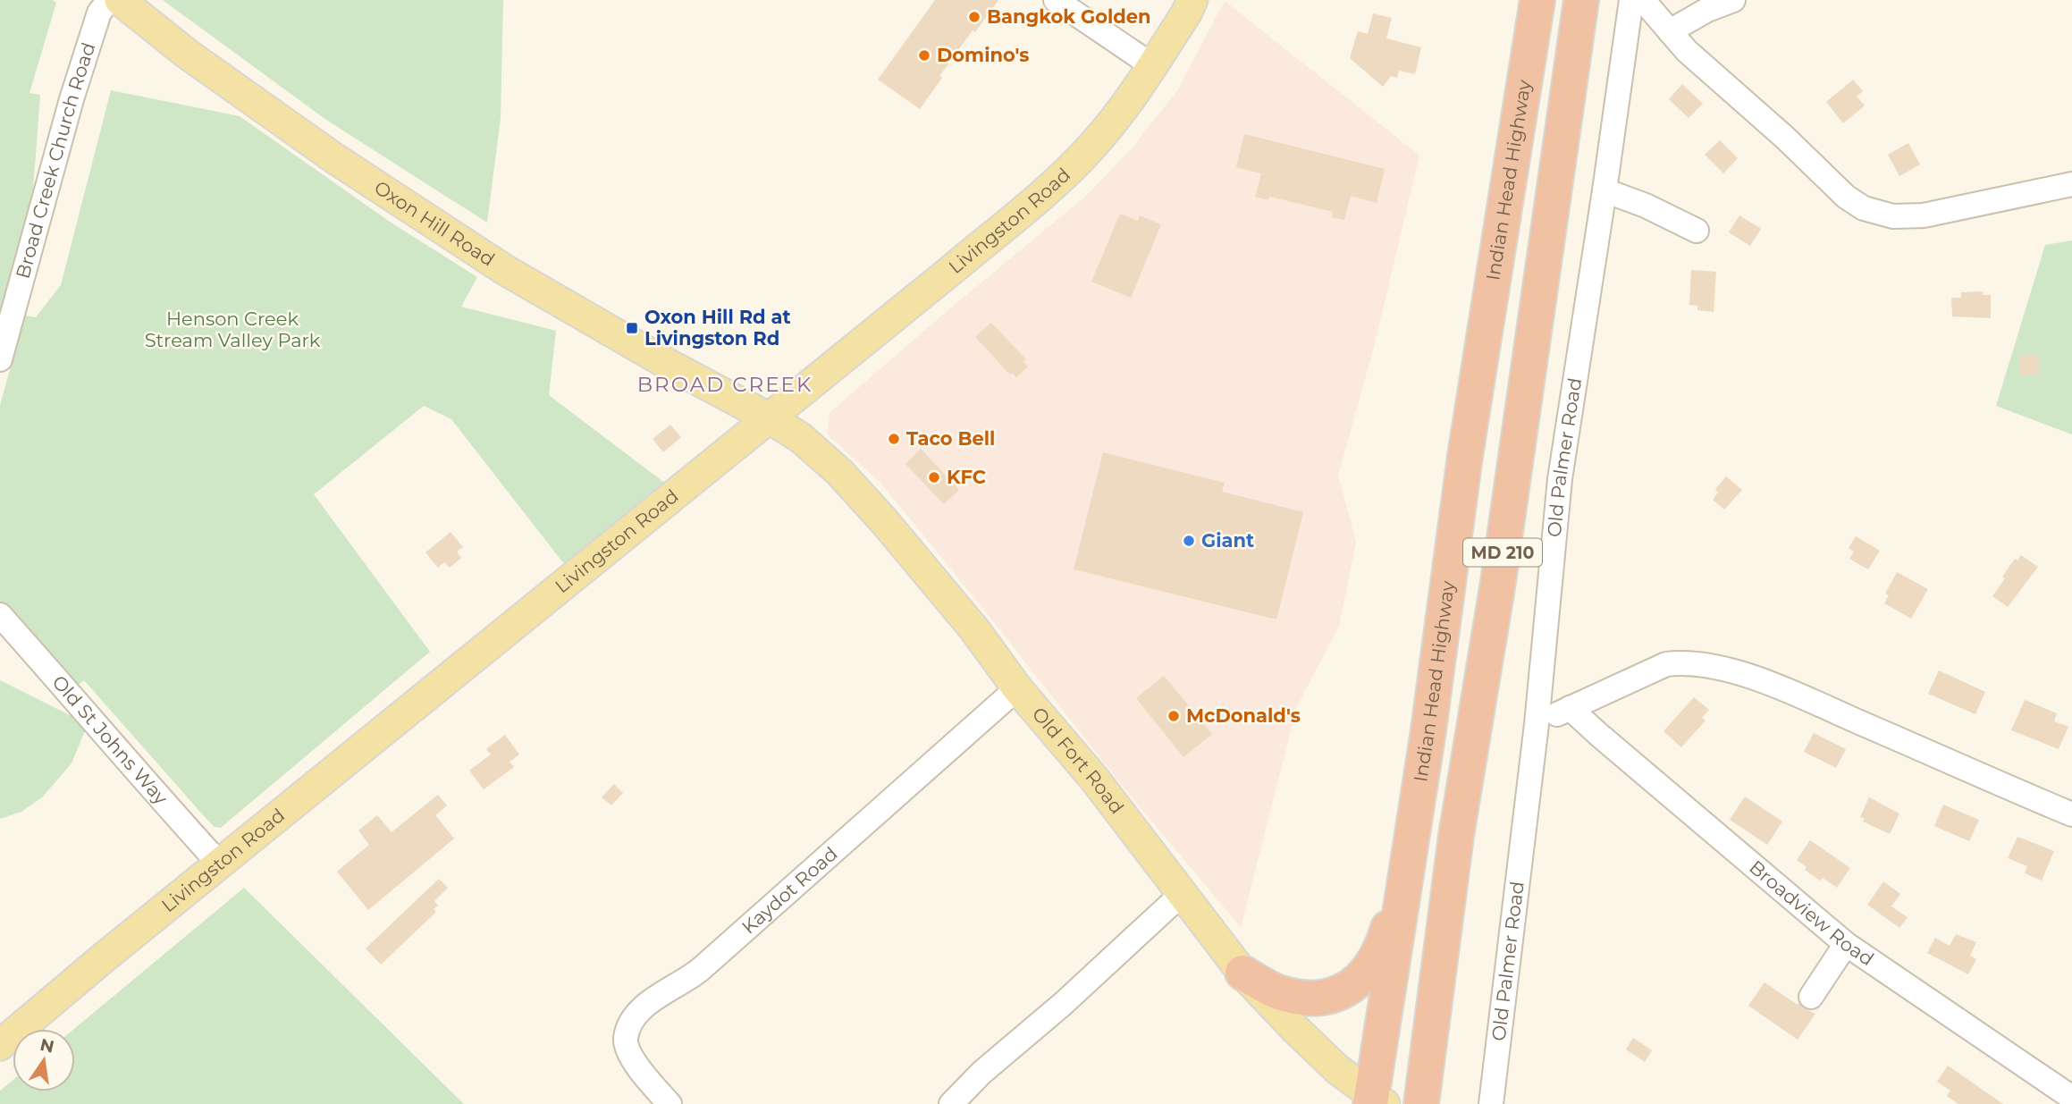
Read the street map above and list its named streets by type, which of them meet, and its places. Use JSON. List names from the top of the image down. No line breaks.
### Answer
{"streets":{"highway":["Indian Head Highway","MD 210"],"main road":["Livingston Road","Oxon Hill Road","Old Fort Road"],"street":["Broad Creek Church Road","Old Palmer Road","Old St Johns Way","Kaydot Road","Broadview Road"]},"crossings":[["Indian Head Highway","Old Fort Road"],["Livingston Road","Oxon Hill Road"],["Livingston Road","Old St Johns Way"],["Livingston Road","Old Fort Road"],["Oxon Hill Road","Old Fort Road"],["Old Fort Road","Kaydot Road"]],"districts":["BROAD CREEK"],"parks":["Henson Creek Stream Valley Park"],"places":{"other":["Bangkok Golden","Domino's","Taco Bell","KFC","Giant","McDonald's"],"transit":["Oxon Hill Rd at Livingston Rd"]},"north":"top"}
